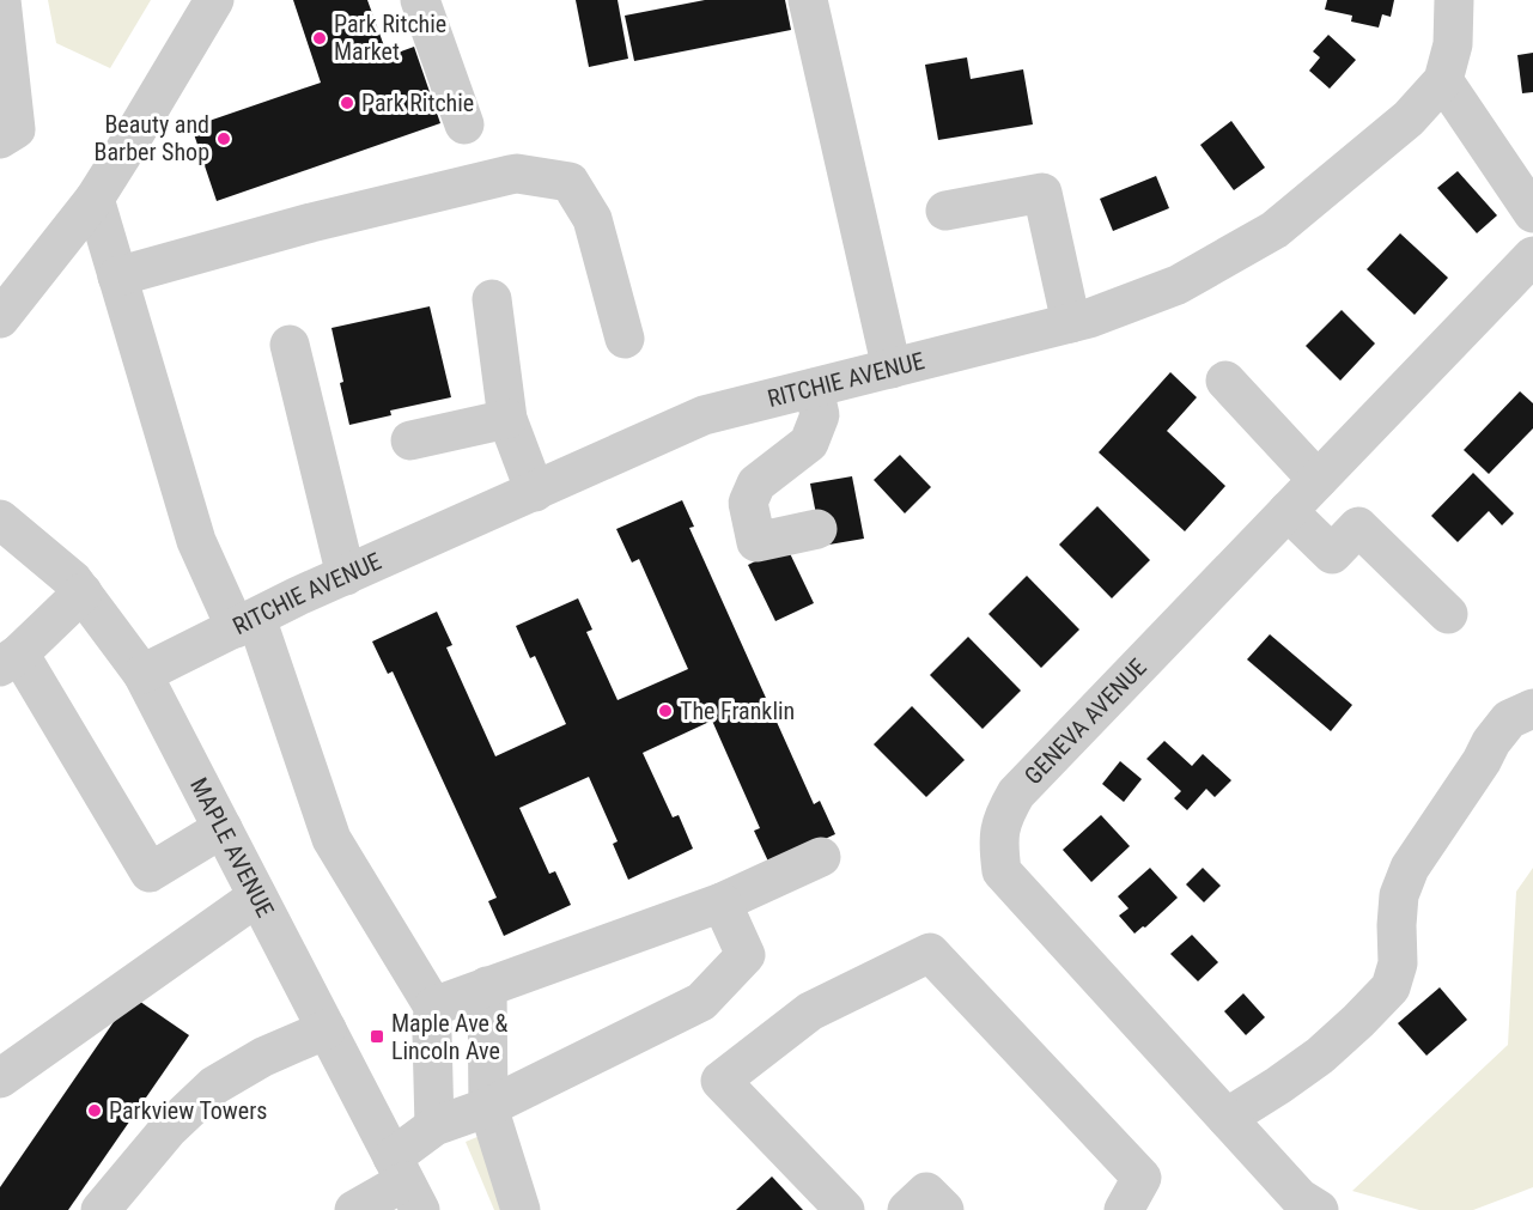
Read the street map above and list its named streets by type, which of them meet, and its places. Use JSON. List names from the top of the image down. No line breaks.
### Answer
{"streets":{"street":["RITCHIE AVENUE","GENEVA AVENUE","MAPLE AVENUE"]},"crossings":[["RITCHIE AVENUE","MAPLE AVENUE"]],"places":{"other":["Park Ritchie Market","Park Ritchie","Beauty and Barber Shop","The Franklin","Parkview Towers"],"transit":["Maple Ave & Lincoln Ave"]}}
